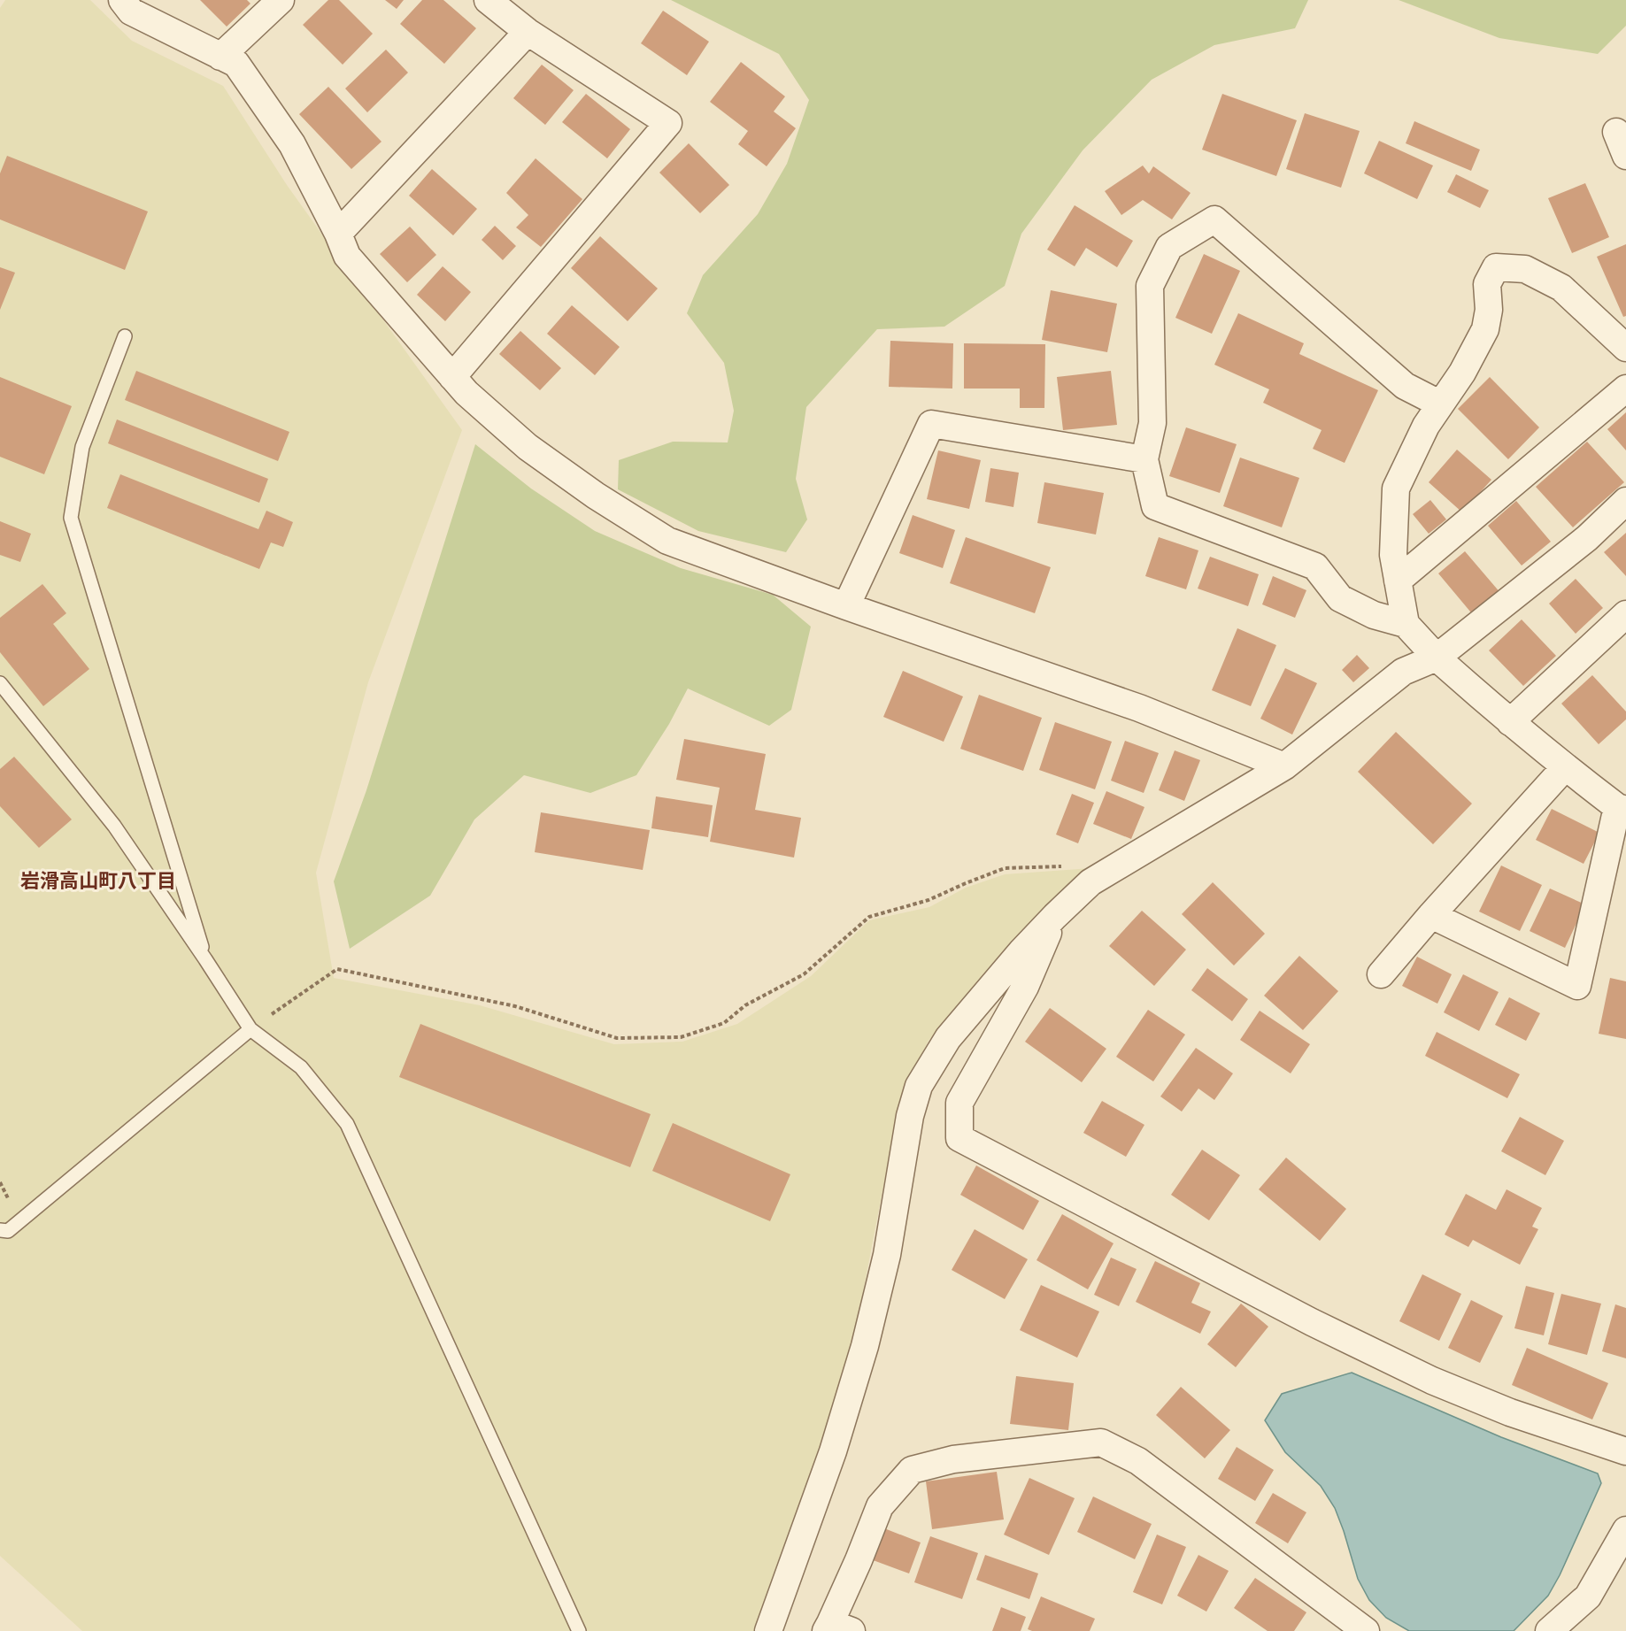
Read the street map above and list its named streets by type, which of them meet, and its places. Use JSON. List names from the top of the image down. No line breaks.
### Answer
{"districts":["岩滑高山町八丁目"]}
